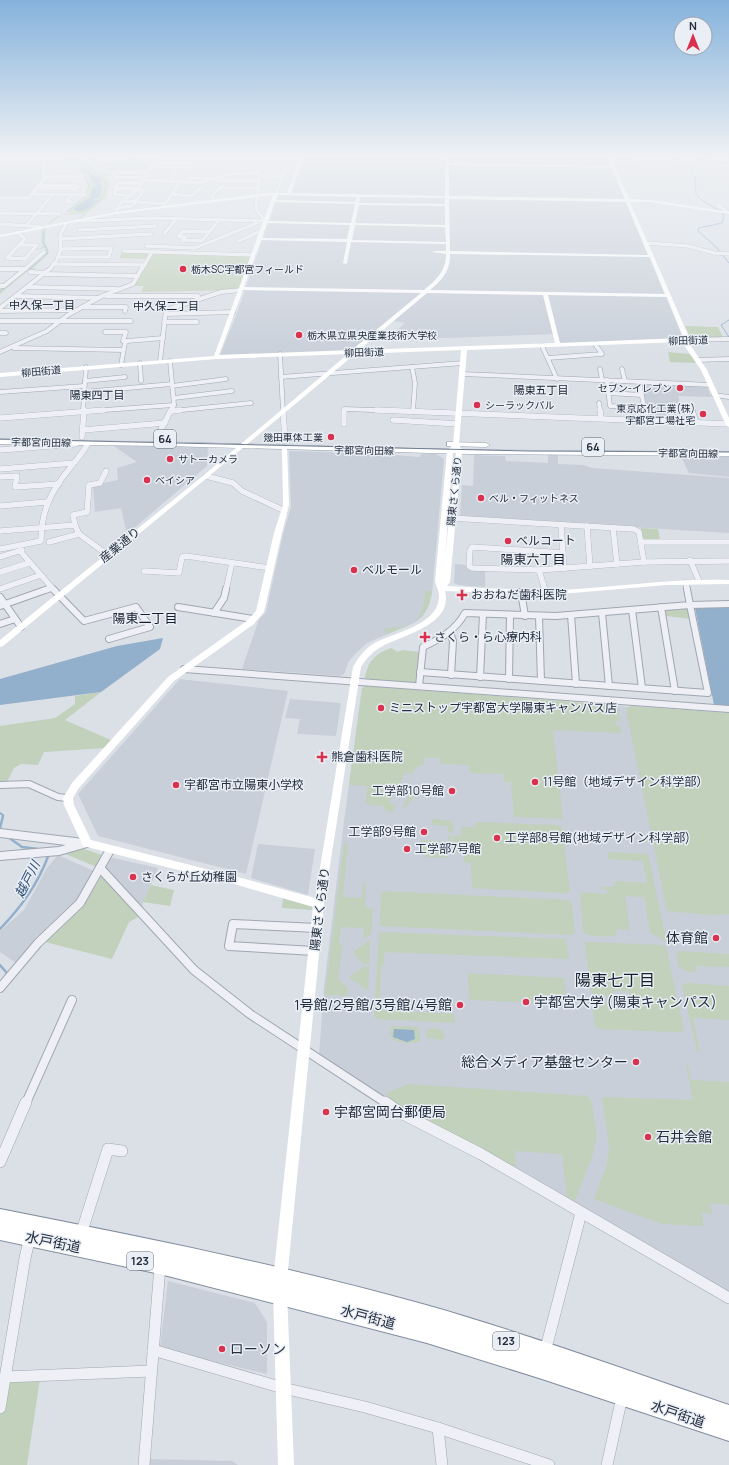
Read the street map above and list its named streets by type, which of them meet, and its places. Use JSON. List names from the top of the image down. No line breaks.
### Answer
{"streets":{"highway":["水戸街道","123"],"main road":["64","宇都宮向田線"],"street":["柳田街道","陽東さくら通り","産業通り"]},"crossings":[["宇都宮向田線","陽東さくら通り"],["宇都宮向田線","産業通り"],["陽東さくら通り","水戸街道"]],"districts":["中久保一丁目","中久保二丁目","陽東五丁目","陽東四丁目","陽東六丁目","陽東二丁目","陽東七丁目"],"water":["越戸川"],"places":{"other":["栃木SC宇都宮フィールド","栃木県立県央産業技術大学校","セブン-イレブン","シーラックパル","東京応化工業(株) 宇都宮工場社宅","幾田車体工業","サトーカメラ","ベイシア","ベル・フィットネス","ベルコート","ベルモール","ミニストップ宇都宮大学陽東キャンパス店","11号館（地域デザイン科学部）","宇都宮市立陽東小学校","工学部10号館","工学部9号館","工学部8号館(地域デザイン科学部)","工学部7号館","さくらが丘幼稚園","体育館","宇都宮大学 (陽東キャンパス)","1号館/2号館/3号館/4号館","総合メディア基盤センター","宇都宮岡台郵便局","石井会館","ローソン"],"health":["おおねだ歯科医院","さくら・ら心療内科","熊倉歯科医院"]},"north":"top"}
